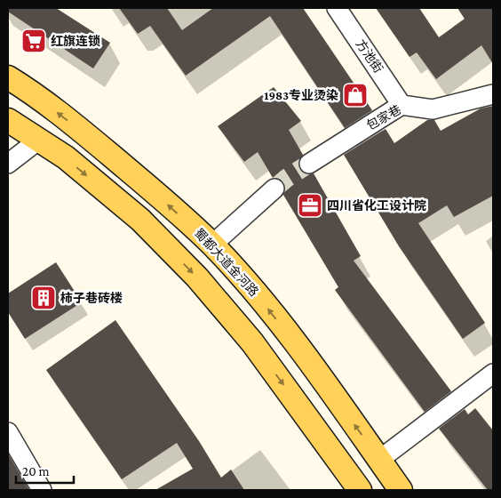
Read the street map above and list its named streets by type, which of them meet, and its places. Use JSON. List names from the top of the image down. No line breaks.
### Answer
{"streets":{"main road":["蜀都大道金河路"],"street":["方池街","包家巷"]},"crossings":[["方池街","包家巷"]],"places":{"supermarket":["红旗连锁"],"shop":["1983专业烫染"],"office":["四川省化工设计院"],"building":["柿子巷砖楼"]},"scale_bar":"20 m"}
